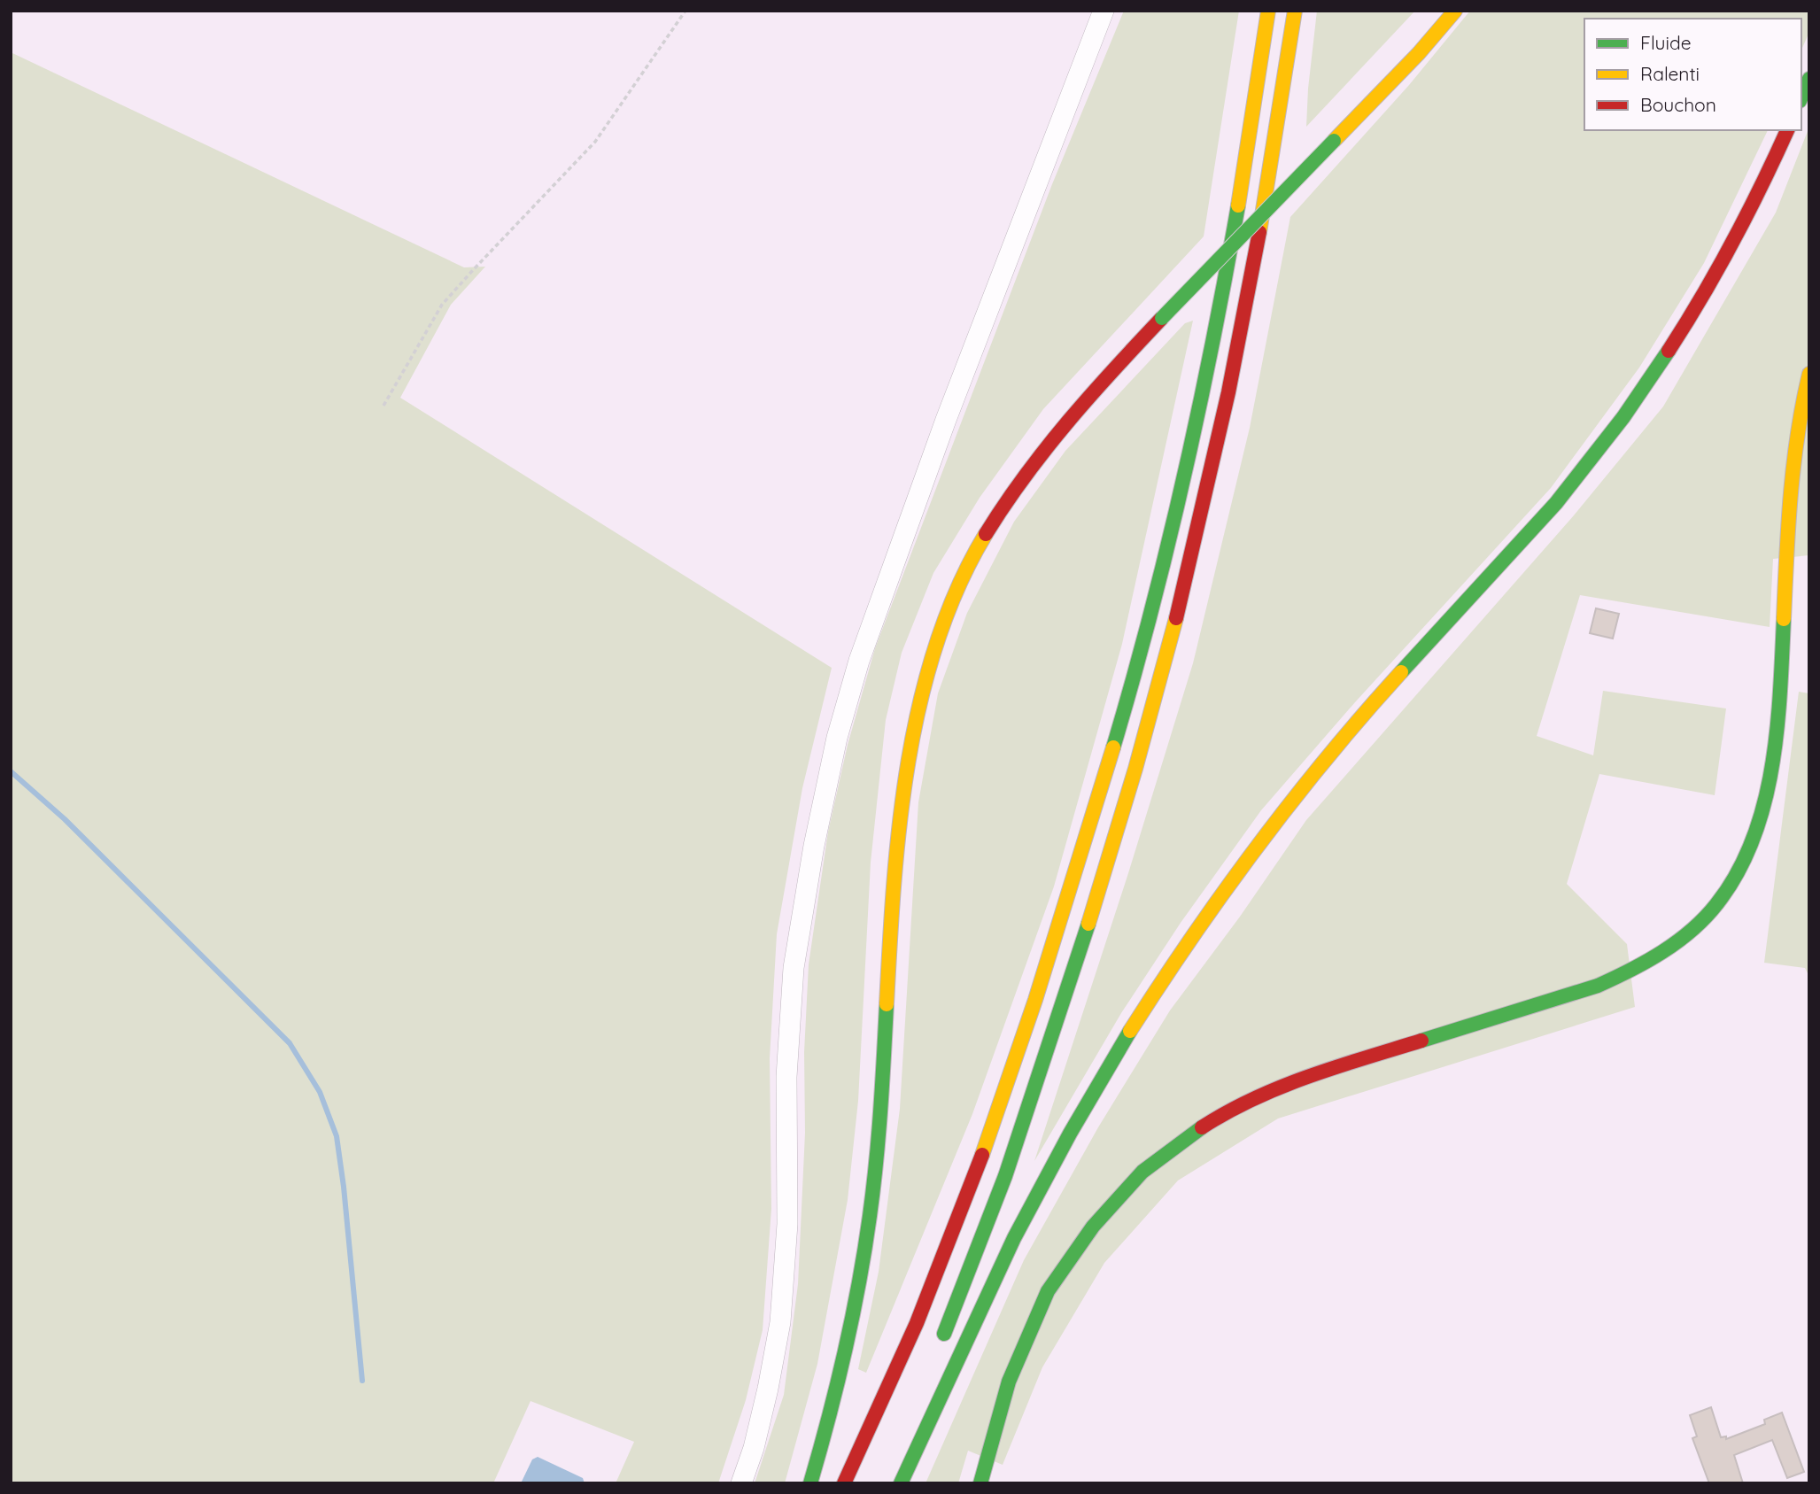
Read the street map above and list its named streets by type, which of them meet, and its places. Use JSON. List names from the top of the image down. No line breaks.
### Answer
{"legend":["Fluide","Ralenti","Bouchon"]}
